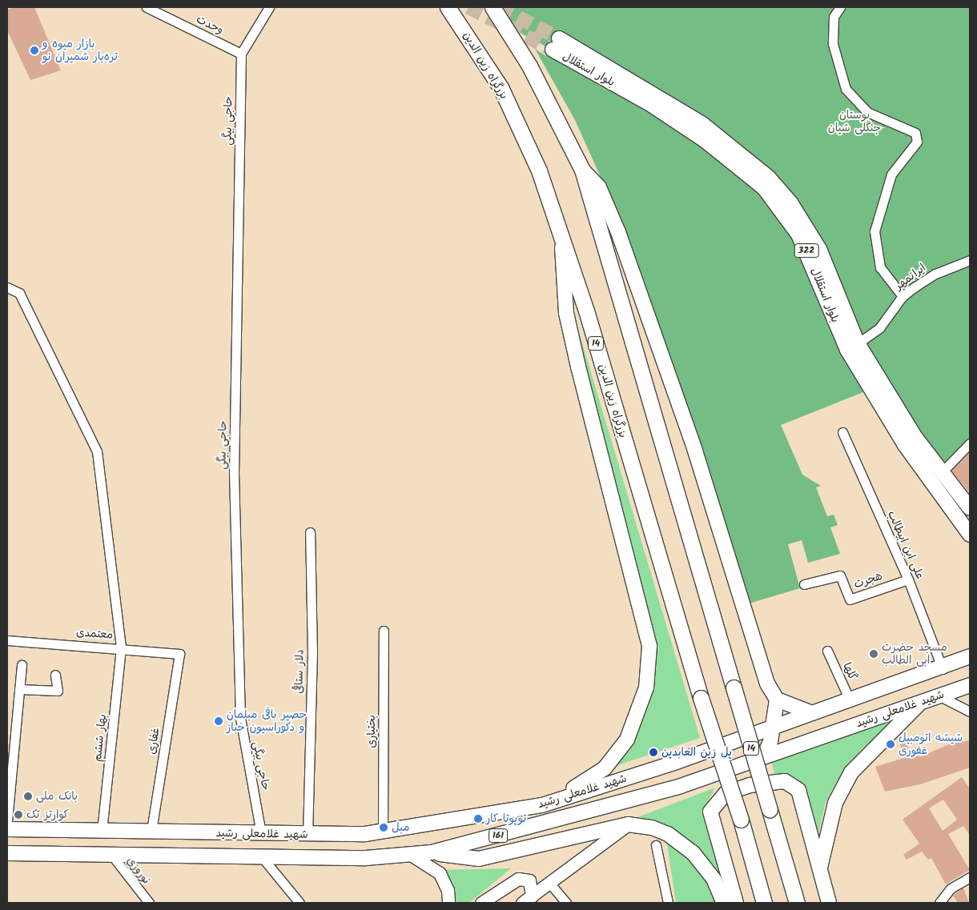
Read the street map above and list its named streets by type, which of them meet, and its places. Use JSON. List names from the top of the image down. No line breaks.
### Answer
{"streets":{"highway":["بزرگراه زین الدین","14"],"main road":["بلوار استقلال","322","شهید غلامعلی رشید","161"],"street":["وحدت","حاجی بیگی","ایرانمهر","علی ابن ابیطالب","هجرت","معتمدی","دلار ستاقی","گلها","بختیاری","بهار ششم","غفاری","نوروزی"]},"crossings":[["وحدت","حاجی بیگی"],["بلوار استقلال","ایرانمهر"],["حاجی بیگی","شهید غلامعلی رشید"],["علی ابن ابیطالب","هجرت"],["علی ابن ابیطالب","شهید غلامعلی رشید"],["معتمدی","بهار ششم"],["معتمدی","غفاری"],["دلار ستاقی","شهید غلامعلی رشید"],["گلها","شهید غلامعلی رشید"],["شهید غلامعلی رشید","بختیاری"],["شهید غلامعلی رشید","بهار ششم"],["شهید غلامعلی رشید","غفاری"],["شهید غلامعلی رشید","نوروزی"]],"parks":["بوستان جنگلی شیان"],"places":["بازار میوه و تره‌بار شمیران نو","مسجد حضرت ابی الطالب","حصیر بافی مبلمان و دکوراسیون خباز","شیشه اتومبیل غفوری","پل زین العابدین","بانک ملی","کوارتز تک","تویوتا کار","مبل"]}
